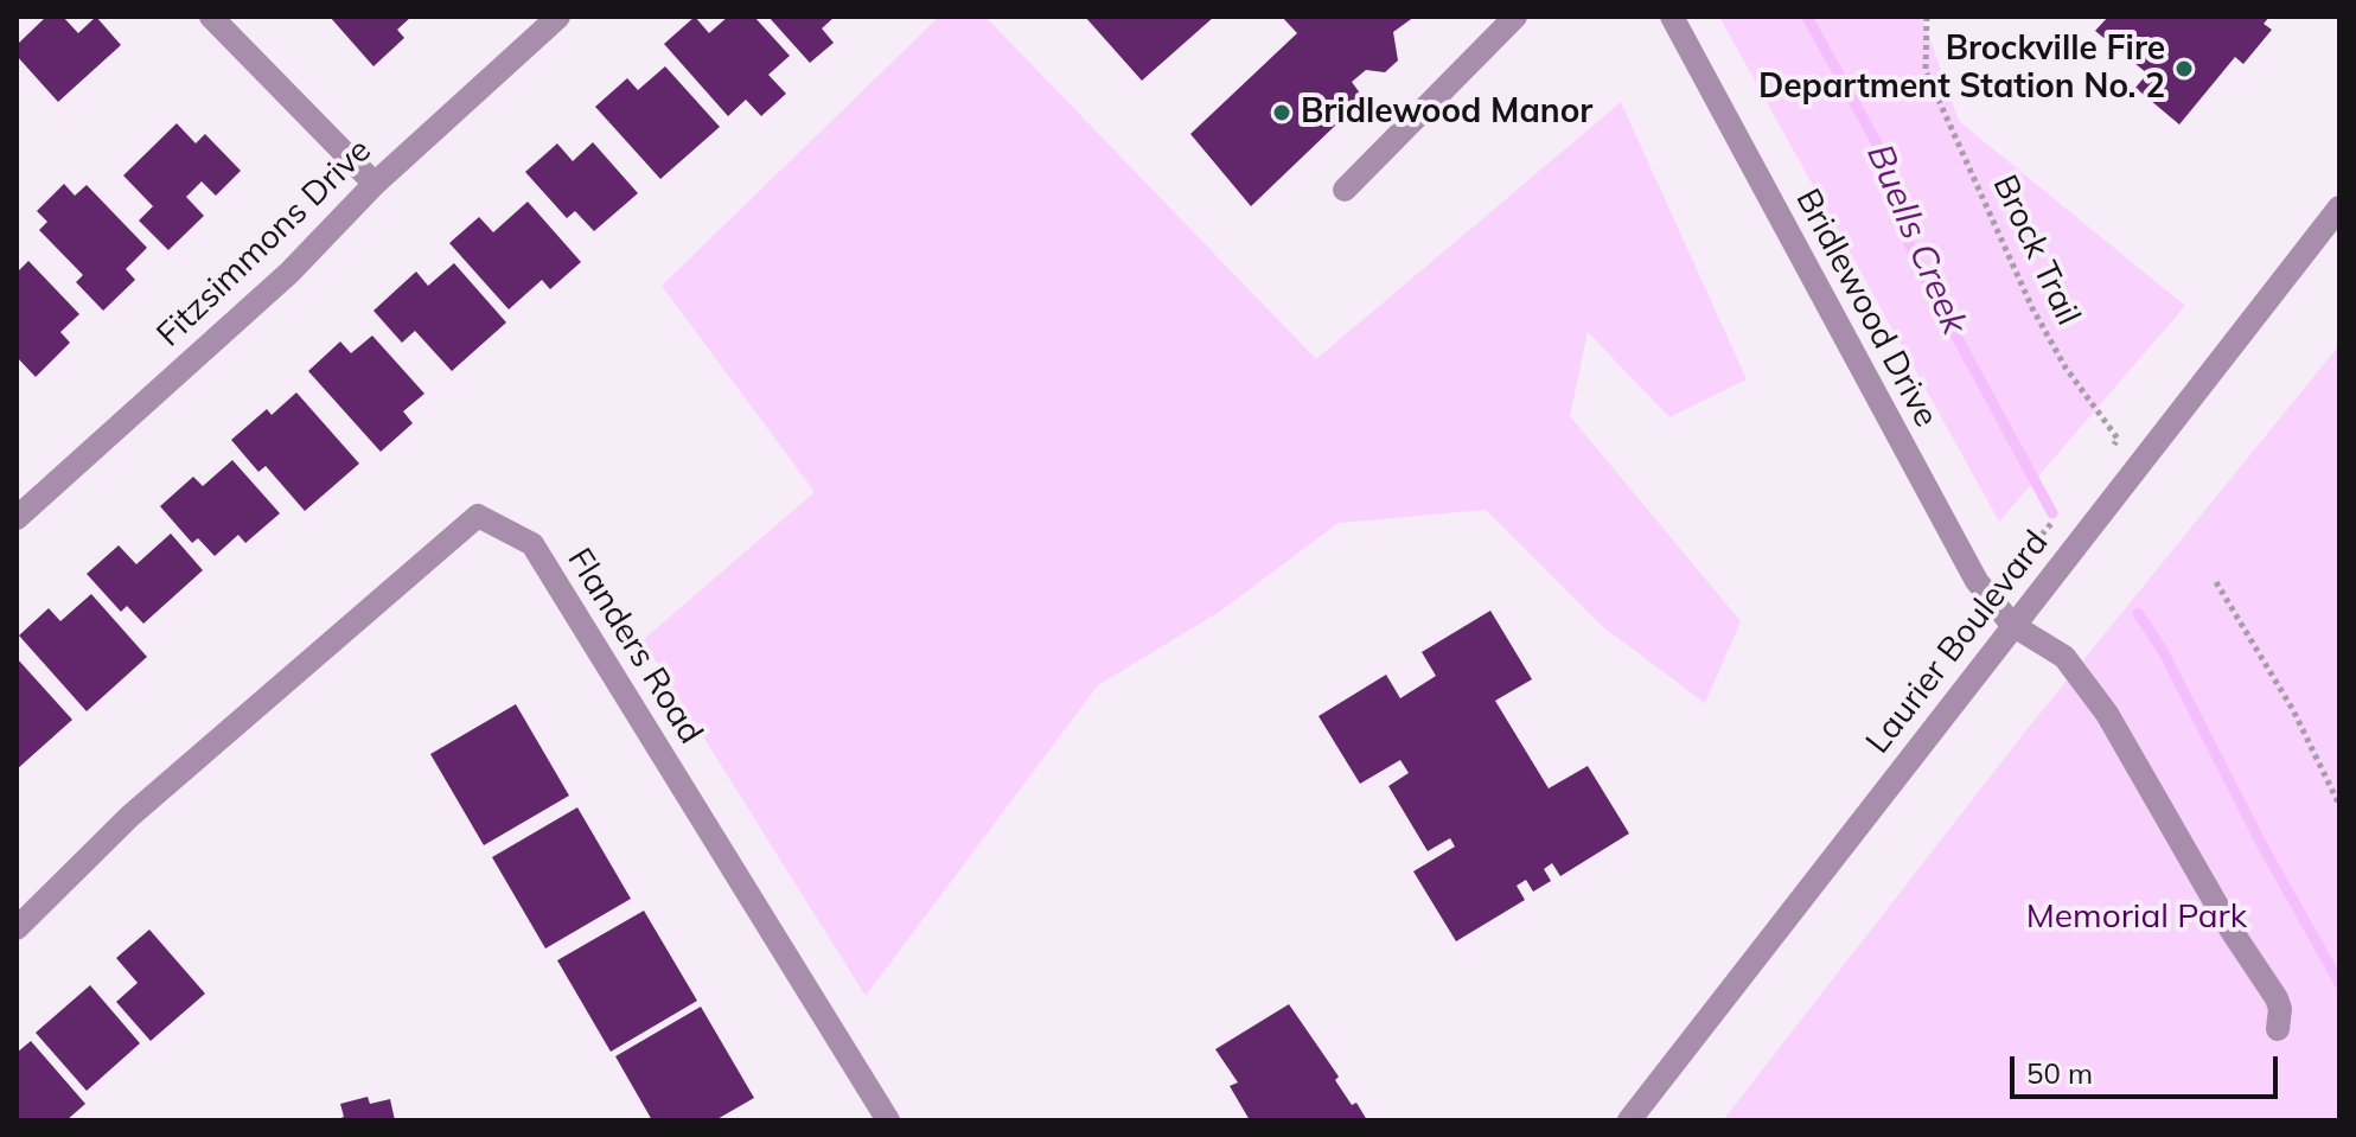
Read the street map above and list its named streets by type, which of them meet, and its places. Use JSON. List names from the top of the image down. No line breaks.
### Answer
{"streets":{"street":["Fitzsimmons Drive","Bridlewood Drive","Laurier Boulevard","Flanders Road"],"path":["Brock Trail"]},"crossings":[["Bridlewood Drive","Laurier Boulevard"]],"water":["Buells Creek"],"parks":["Memorial Park"],"places":["Brockville Fire Department Station No. 2","Bridlewood Manor"],"scale_bar":"50 m"}
